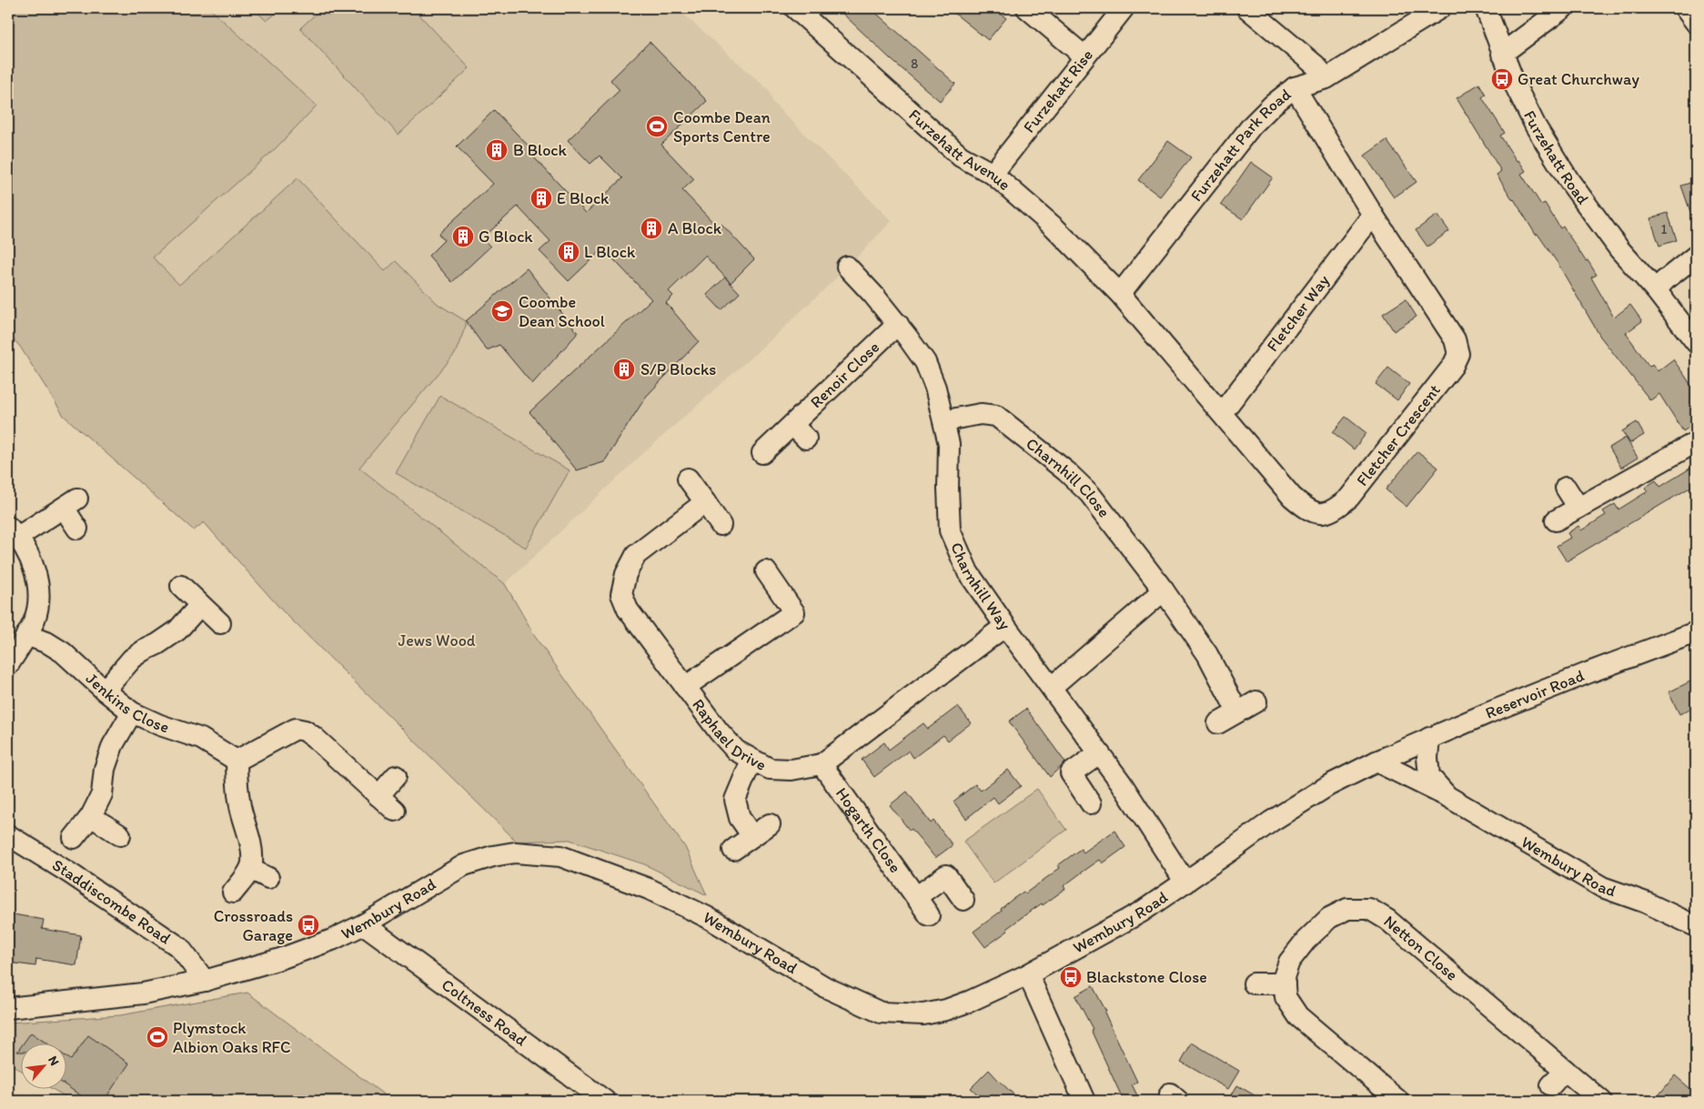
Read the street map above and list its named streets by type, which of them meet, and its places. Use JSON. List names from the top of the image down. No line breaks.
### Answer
{"streets":{"street":["Furzehatt Rise","Furzehatt Park Road","Furzehatt Avenue","Furzehatt Road","Fletcher Way","Renoir Close","Fletcher Crescent","Charnhill Close","Charnhill Way","Reservoir Road","Jenkins Close","Raphael Drive","Hogarth Close","Wembury Road","Staddiscombe Road","Netton Close","Coltness Road"]},"crossings":[["Furzehatt Rise","Furzehatt Avenue"],["Furzehatt Park Road","Furzehatt Avenue"],["Furzehatt Park Road","Fletcher Crescent"],["Furzehatt Avenue","Fletcher Crescent"],["Fletcher Way","Fletcher Crescent"],["Renoir Close","Charnhill Way"],["Charnhill Close","Charnhill Way"],["Charnhill Way","Raphael Drive"],["Charnhill Way","Wembury Road"],["Reservoir Road","Wembury Road"],["Raphael Drive","Hogarth Close"],["Wembury Road","Staddiscombe Road"],["Wembury Road","Coltness Road"]],"parks":["Jews Wood"],"places":{"bus stop":["Great Churchway","Crossroads Garage","Blackstone Close"],"sports":["Coombe Dean Sports Centre","Plymstock Albion Oaks RFC"],"building":["B Block","E Block","A Block","G Block","L Block","S/P Blocks"],"school or university":["Coombe Dean School"]},"house_numbers":["8","1"],"north":"top right"}
